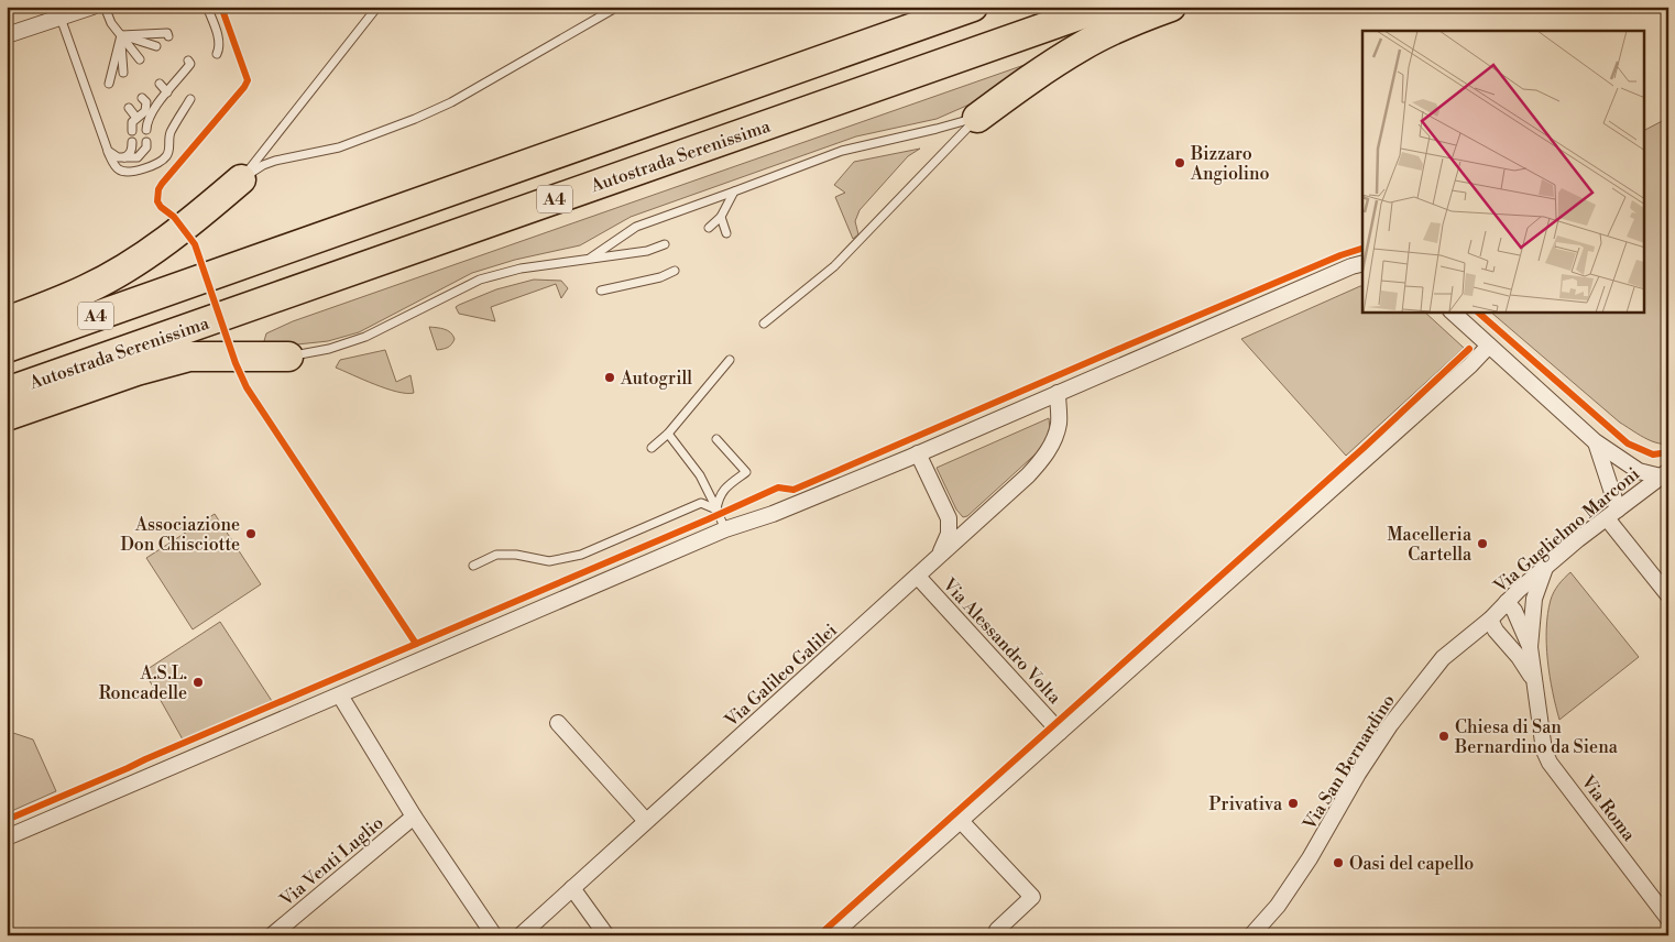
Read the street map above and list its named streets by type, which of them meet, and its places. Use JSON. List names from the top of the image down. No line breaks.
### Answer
{"streets":{"highway":["Autostrada Serenissima","A4"],"street":["Via Guglielmo Marconi","Via Alessandro Volta","Via Galileo Galilei","Via San Bernardino","Via Roma","Via Venti Luglio"]},"crossings":[["Via Guglielmo Marconi","Via San Bernardino"],["Via Guglielmo Marconi","Via Roma"],["Via Alessandro Volta","Via Galileo Galilei"],["Via San Bernardino","Via Roma"]],"places":["Bizzaro Angiolino","Autogrill","Associazione Don Chisciotte","Macelleria Cartella","A.S.L. Roncadelle","Chiesa di San Bernardino da Siena","Privativa","Oasi del capello"]}
